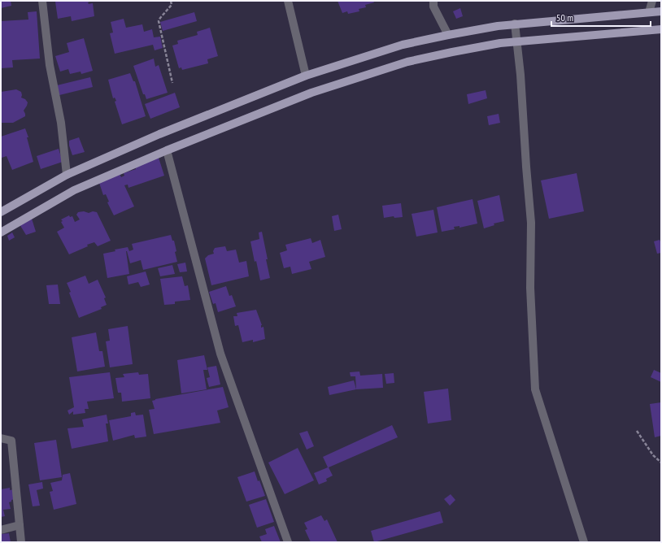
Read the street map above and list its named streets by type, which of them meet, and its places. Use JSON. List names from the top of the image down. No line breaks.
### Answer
{"scale_bar":"50 m"}
